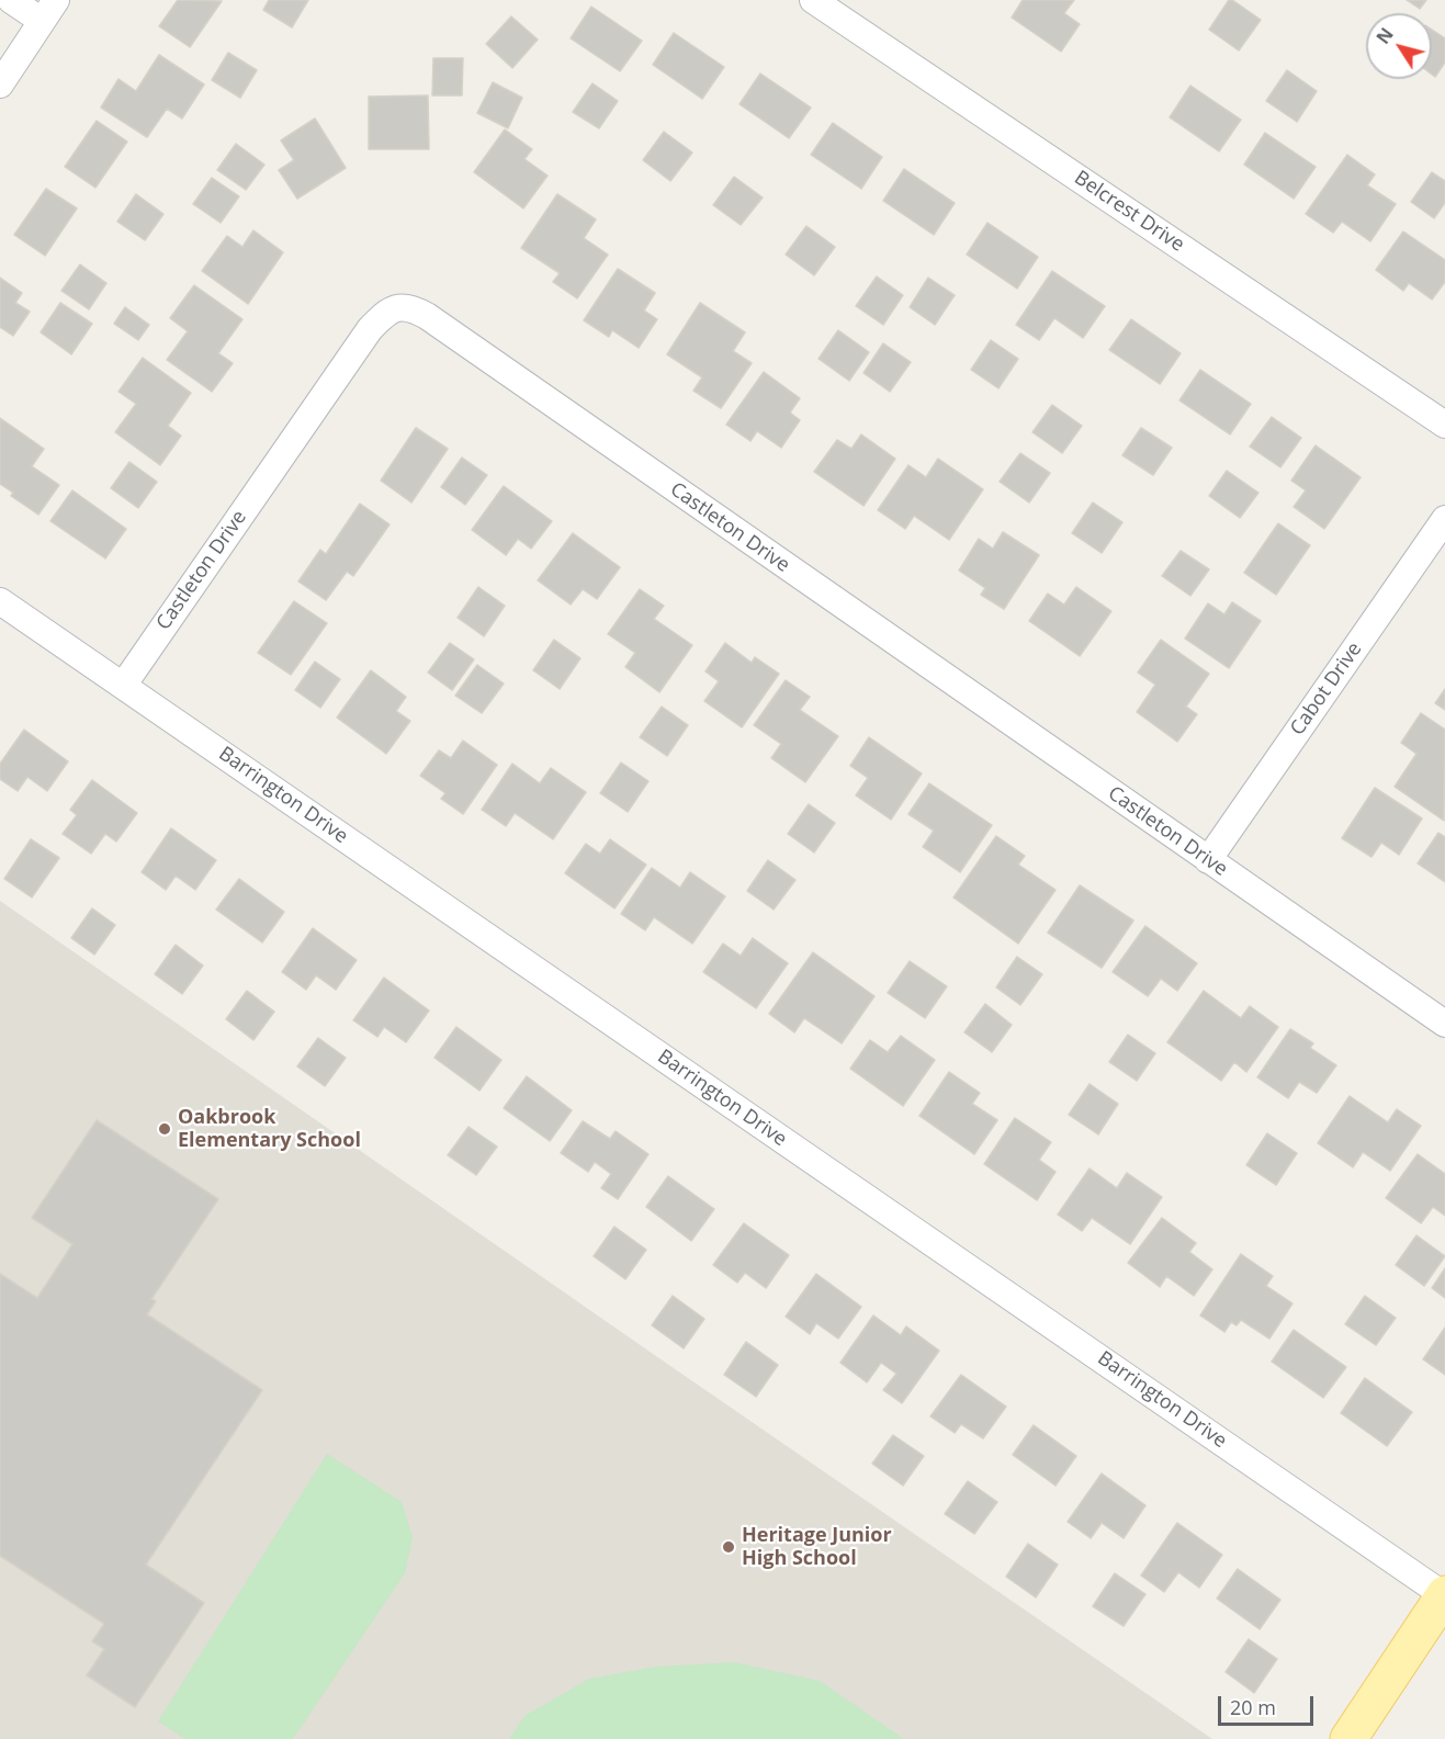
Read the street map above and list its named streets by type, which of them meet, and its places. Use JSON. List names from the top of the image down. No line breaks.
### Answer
{"streets":{"street":["Belcrest Drive","Castleton Drive","Cabot Drive","Barrington Drive"]},"crossings":[["Castleton Drive","Cabot Drive"],["Castleton Drive","Barrington Drive"]],"places":["Oakbrook Elementary School","Heritage Junior High School"],"scale_bar":"20 m","north":"top left"}
